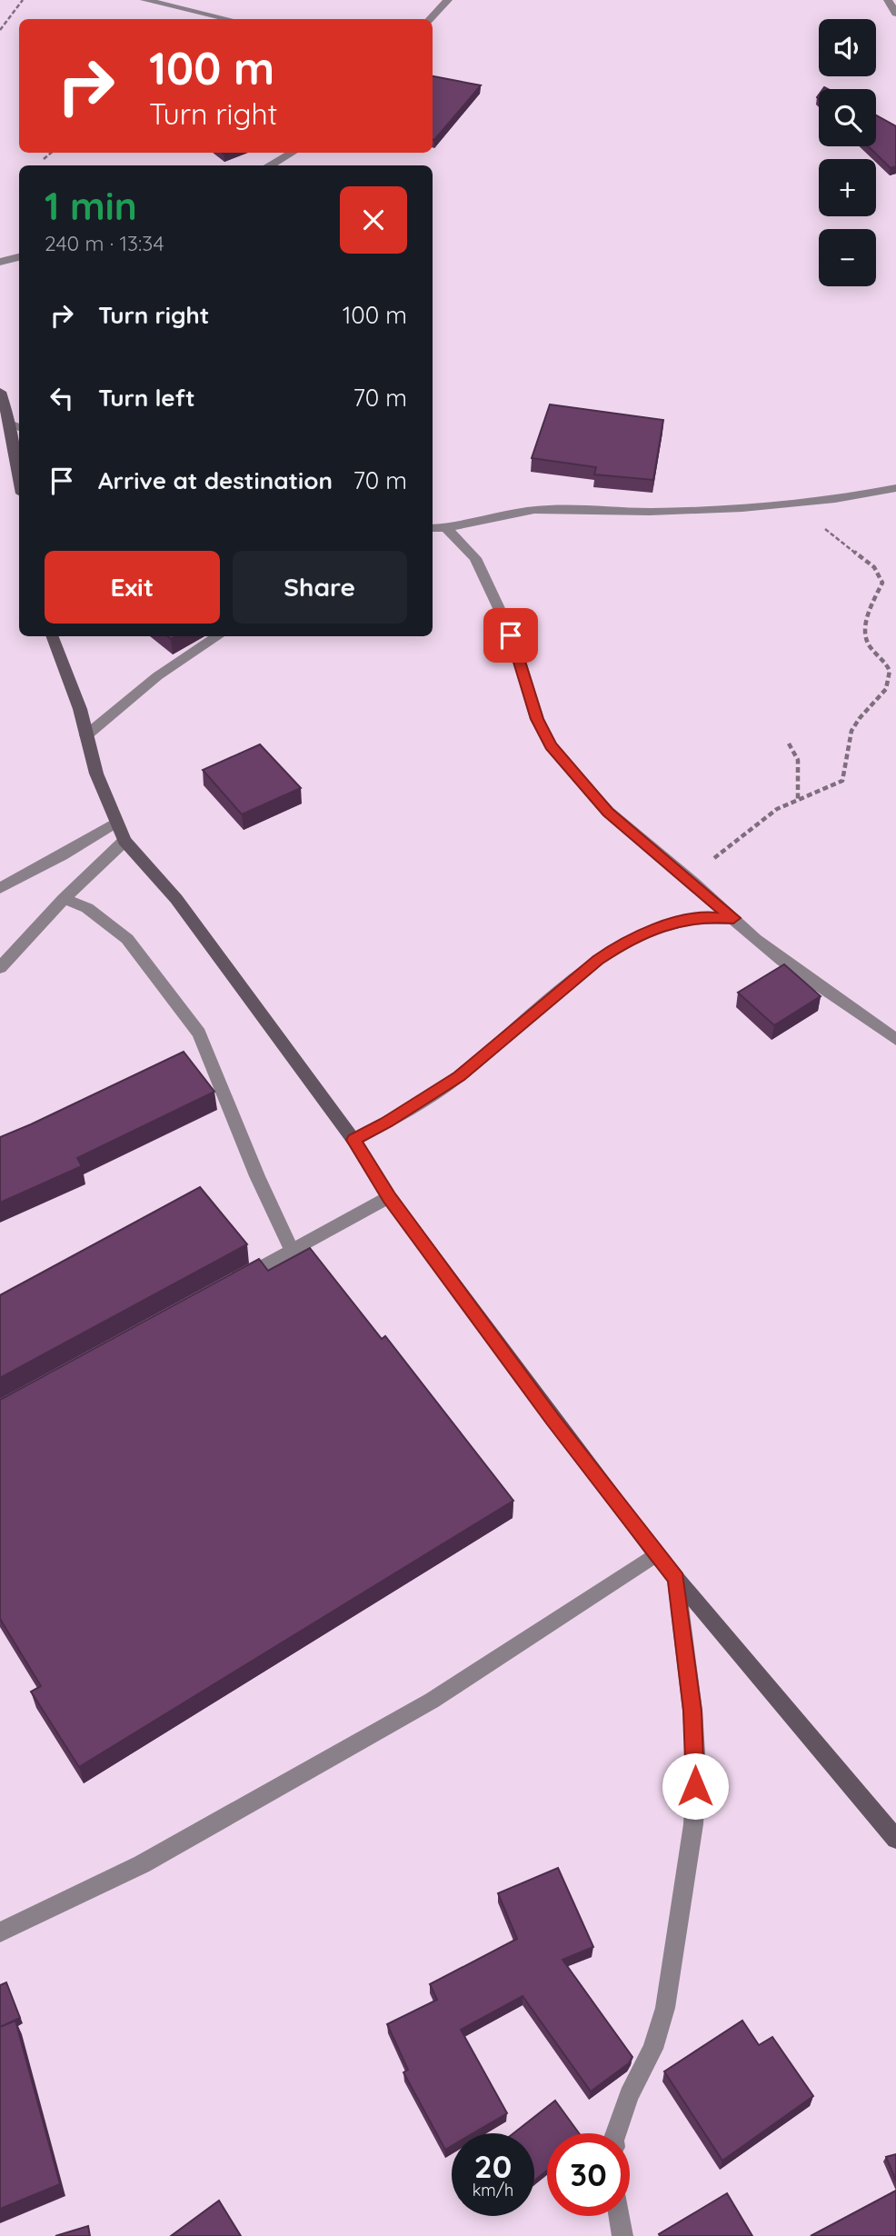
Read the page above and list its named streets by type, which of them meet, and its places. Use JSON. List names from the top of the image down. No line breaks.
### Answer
{"page":{"map_buttons":["+","−"],"turn":["100 m","Turn right"],"heading":["1 min","240 m · 13:34"],"list":[{"name":"Turn right","value":"100 m"},{"name":"Turn left","value":"70 m"},{"name":"Arrive at destination","value":"70 m"}],"buttons":["Exit","Share"],"speed":"20 km/h","limit":"30"}}
